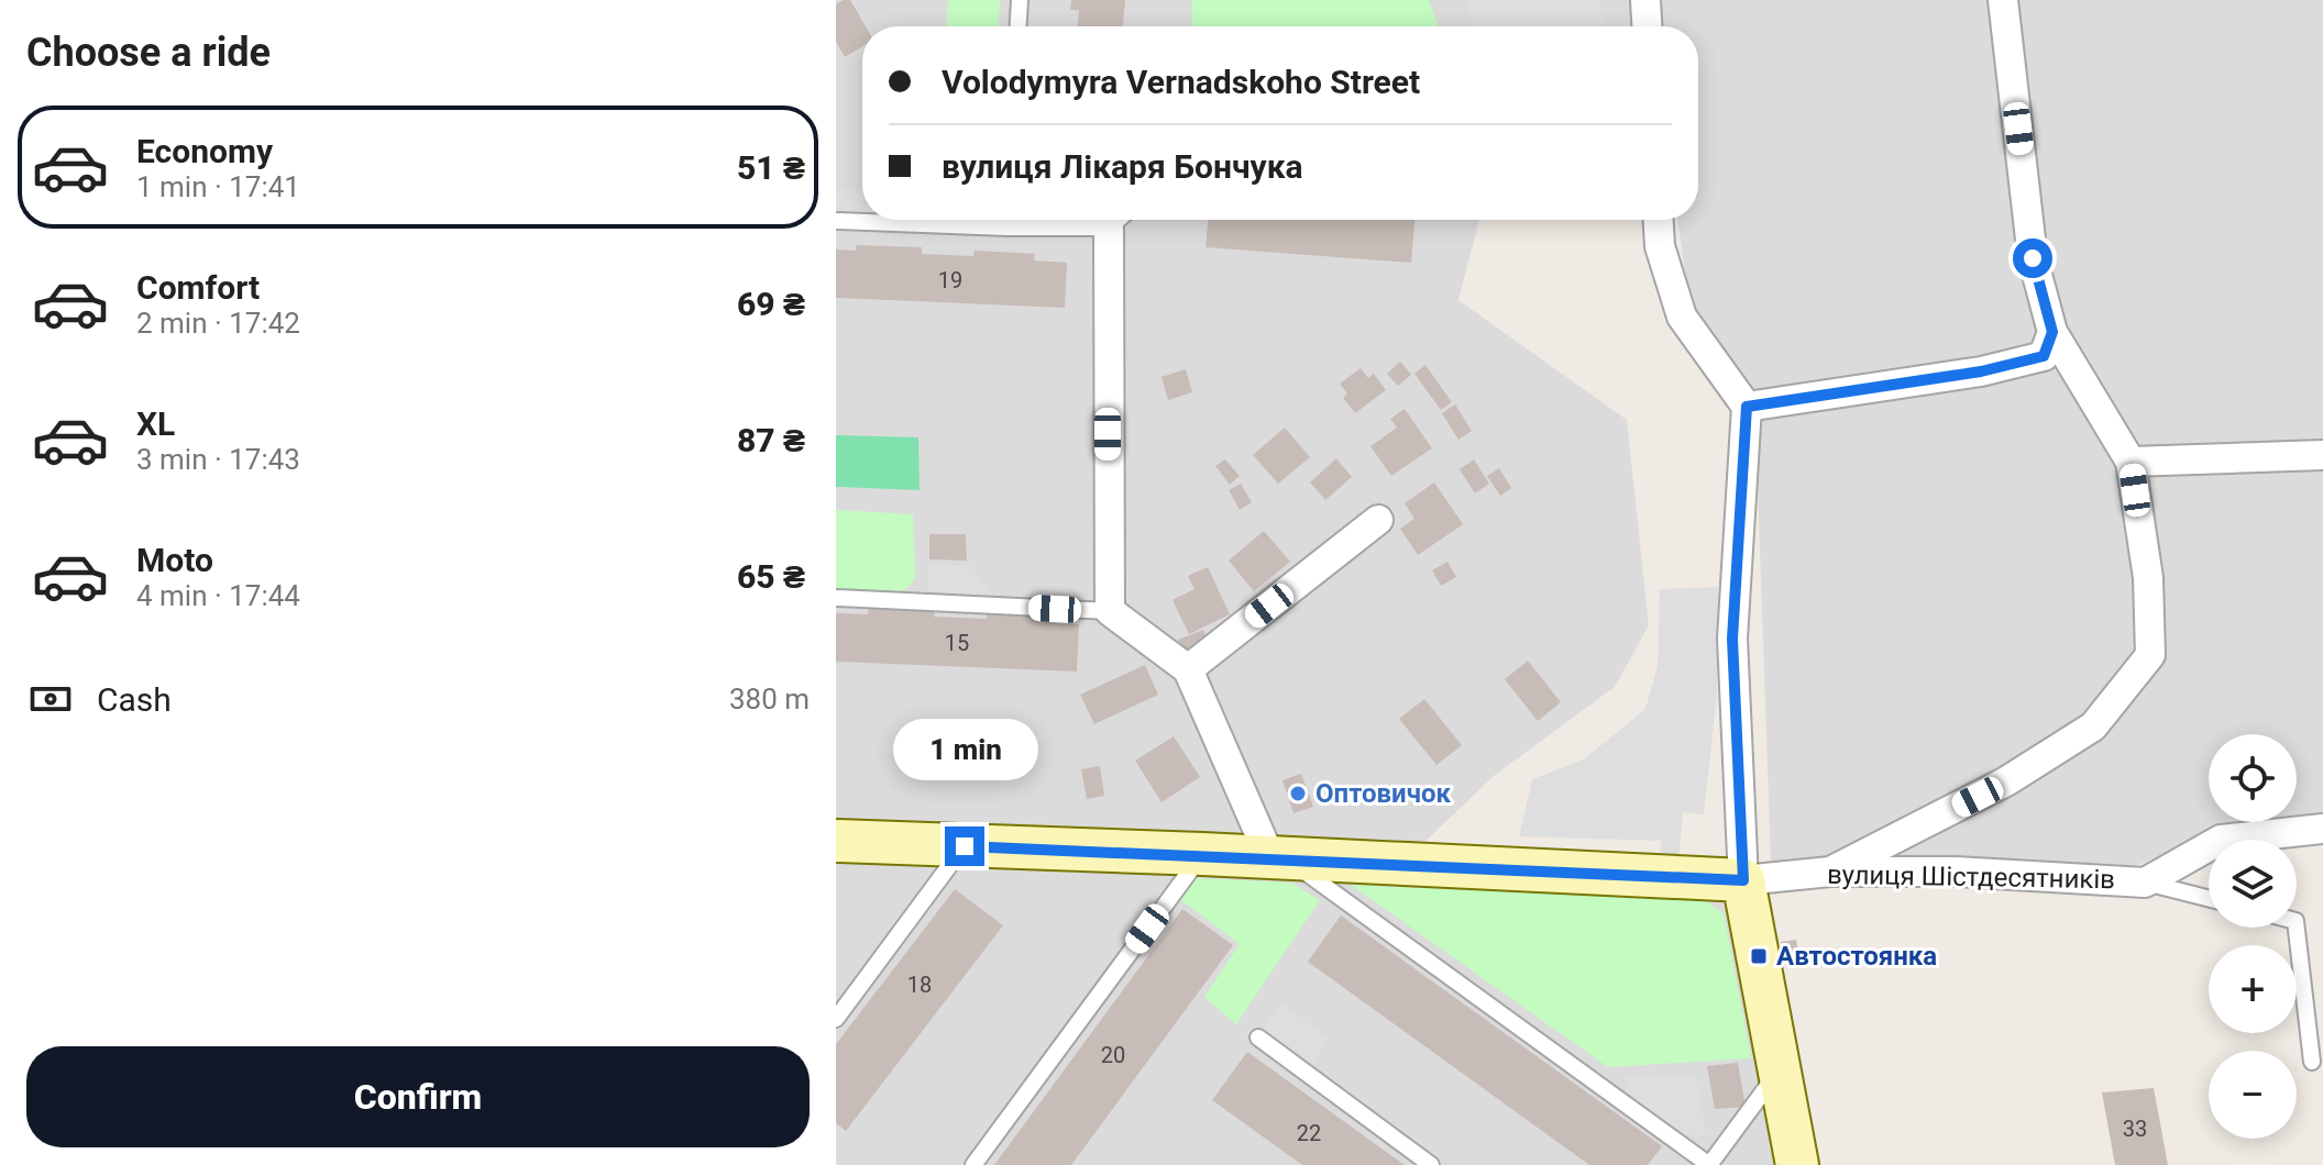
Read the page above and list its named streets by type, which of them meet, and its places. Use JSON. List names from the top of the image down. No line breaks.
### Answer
{"streets":{"street":["вулиця Шістдесятників"]},"places":{"other":["Оптовичок"],"transit":["Автостоянка"]},"house_numbers":["19","15","18","20","33","22"],"page":{"heading":"Choose a ride","banner":["Volodymyra Vernadskoho Street","вулиця Лікаря Бончука"],"list":[{"name":"Economy","note":"1 min · 17:41","value":"51 ₴"},{"name":"Comfort","note":"2 min · 17:42","value":"69 ₴"},{"name":"XL","note":"3 min · 17:43","value":"87 ₴"},{"name":"Moto","note":"4 min · 17:44","value":"65 ₴"}],"pay":["Cash","380 m"],"bubble":"1 min","map_buttons":["+","−"],"buttons":"Confirm"}}
